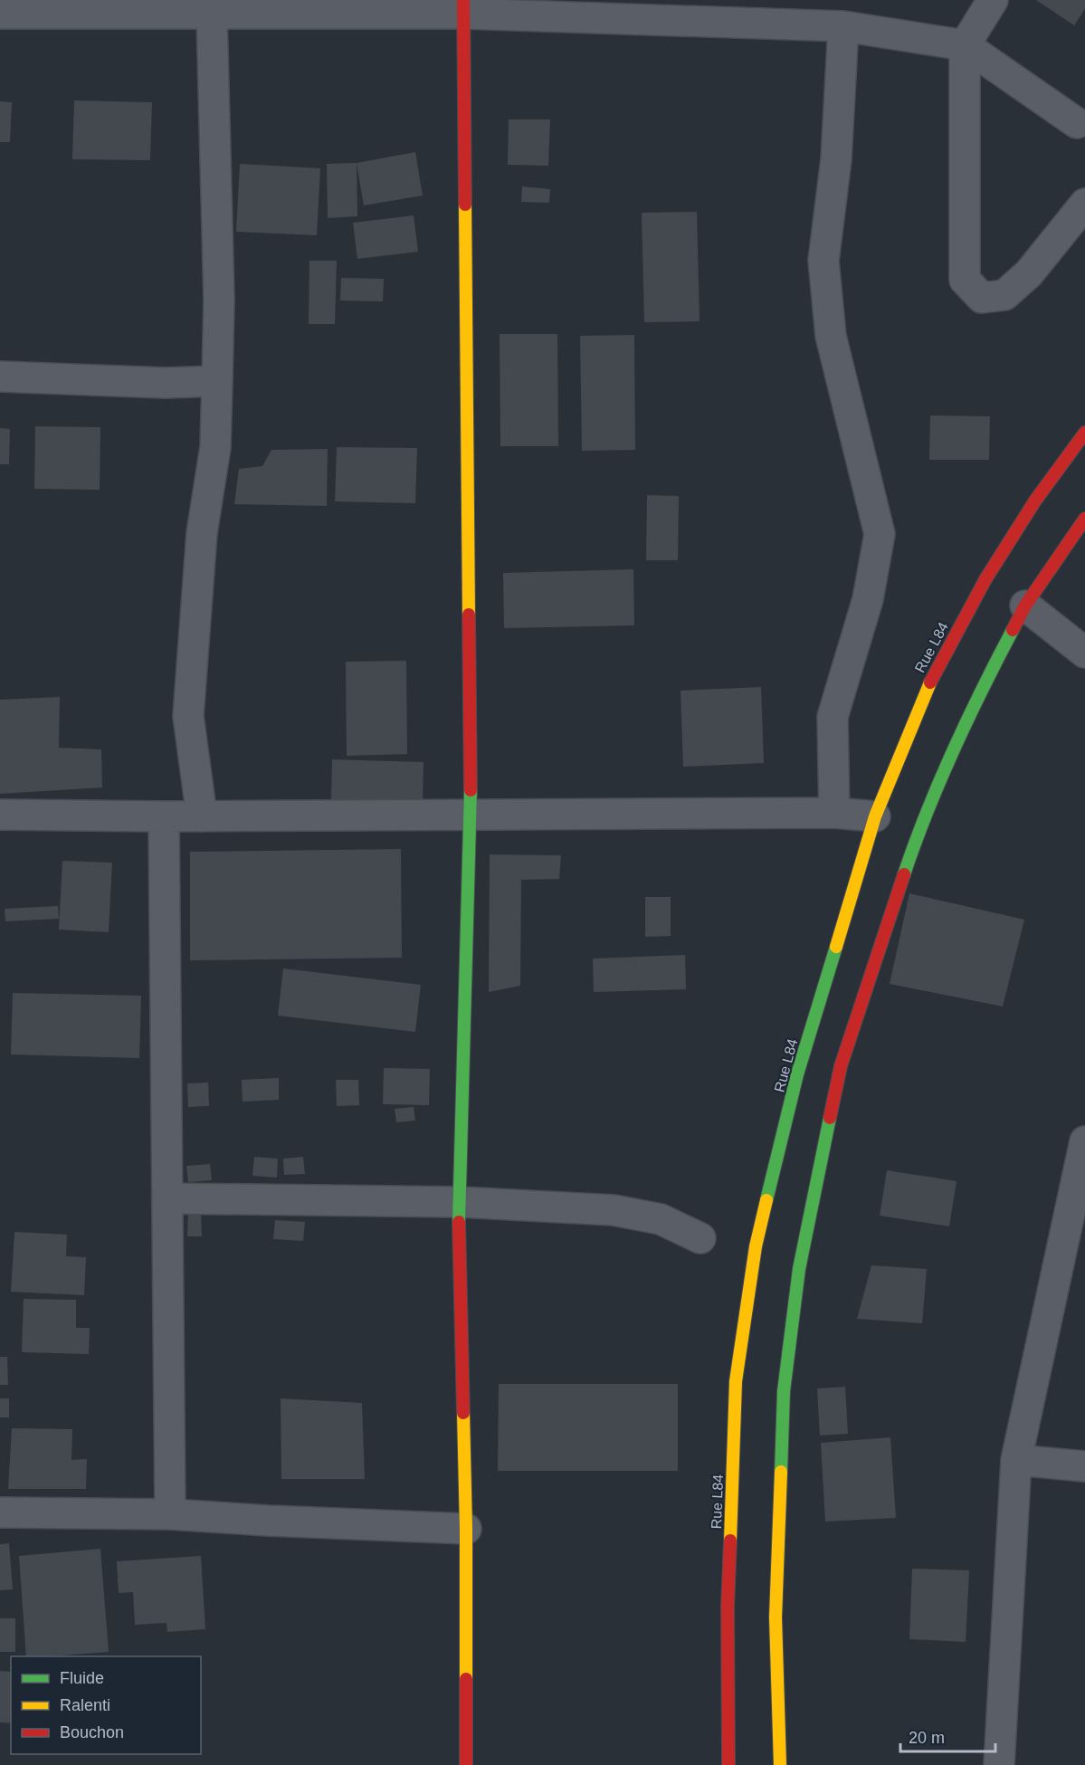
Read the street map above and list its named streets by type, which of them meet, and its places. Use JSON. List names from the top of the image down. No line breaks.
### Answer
{"streets":{"main road":["Rue L84"]},"legend":["Fluide","Ralenti","Bouchon"],"scale_bar":"20 m"}
